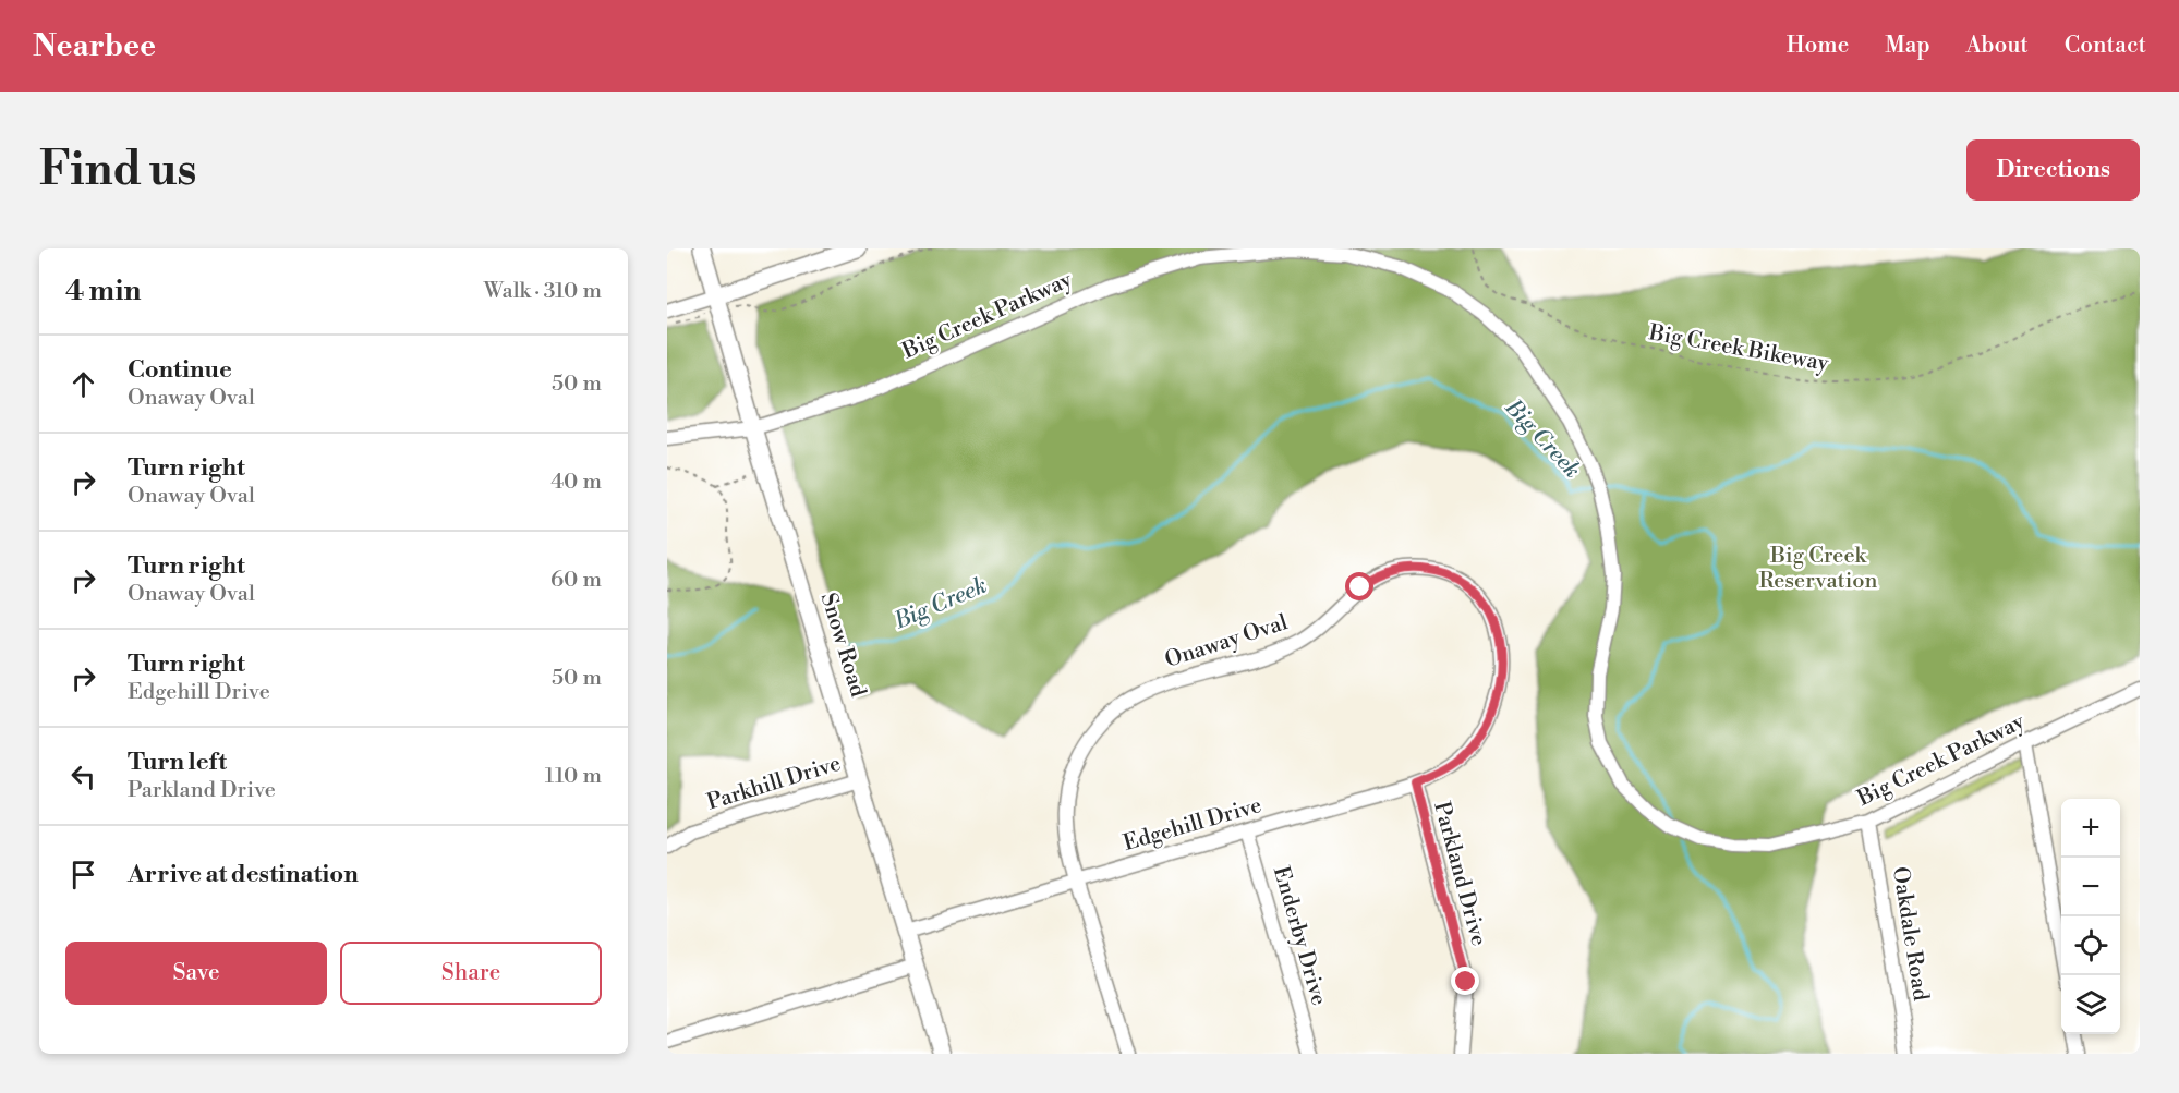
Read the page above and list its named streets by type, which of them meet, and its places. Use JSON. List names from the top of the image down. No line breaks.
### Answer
{"streets":{"main road":["Snow Road"],"street":["Big Creek Parkway","Onaway Oval","Parkhill Drive","Edgehill Drive","Parkland Drive","Oakdale Road","Enderby Drive"],"path":["Big Creek Bikeway"]},"crossings":[["Big Creek Parkway","Snow Road"],["Big Creek Parkway","Oakdale Road"],["Onaway Oval","Edgehill Drive"],["Snow Road","Parkhill Drive"],["Snow Road","Edgehill Drive"],["Edgehill Drive","Parkland Drive"],["Edgehill Drive","Enderby Drive"]],"water":["Big Creek"],"parks":["Big Creek Reservation"],"page":{"header":"Nearbee","nav":["Home","Map","About","Contact"],"buttons":["Directions",["Save","Share"]],"title":"Find us","heading":["4 min","Walk · 310 m"],"list":[["Continue","Onaway Oval","50 m"],["Turn right","Onaway Oval","40 m"],["Turn right","Onaway Oval","60 m"],["Turn right","Edgehill Drive","50 m"],["Turn left","Parkland Drive","110 m"],"Arrive at destination"],"map_buttons":["+","−"]}}
